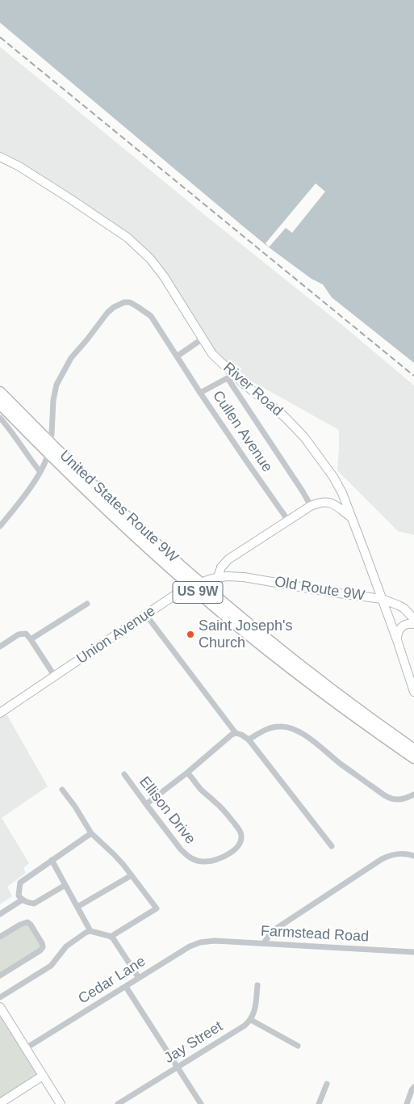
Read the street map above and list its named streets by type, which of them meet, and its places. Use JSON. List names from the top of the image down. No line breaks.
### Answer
{"streets":{"highway":["United States Route 9W","US 9W"],"street":["River Road","Cullen Avenue","Old Route 9W","Union Avenue","Ellison Drive","Farmstead Road","Cedar Lane","Jay Street"]},"crossings":[["River Road","Old Route 9W"],["Cullen Avenue","United States Route 9W"],["United States Route 9W","Union Avenue"],["Old Route 9W","Union Avenue"],["Farmstead Road","Cedar Lane"]],"places":["Saint Joseph's Church"]}
